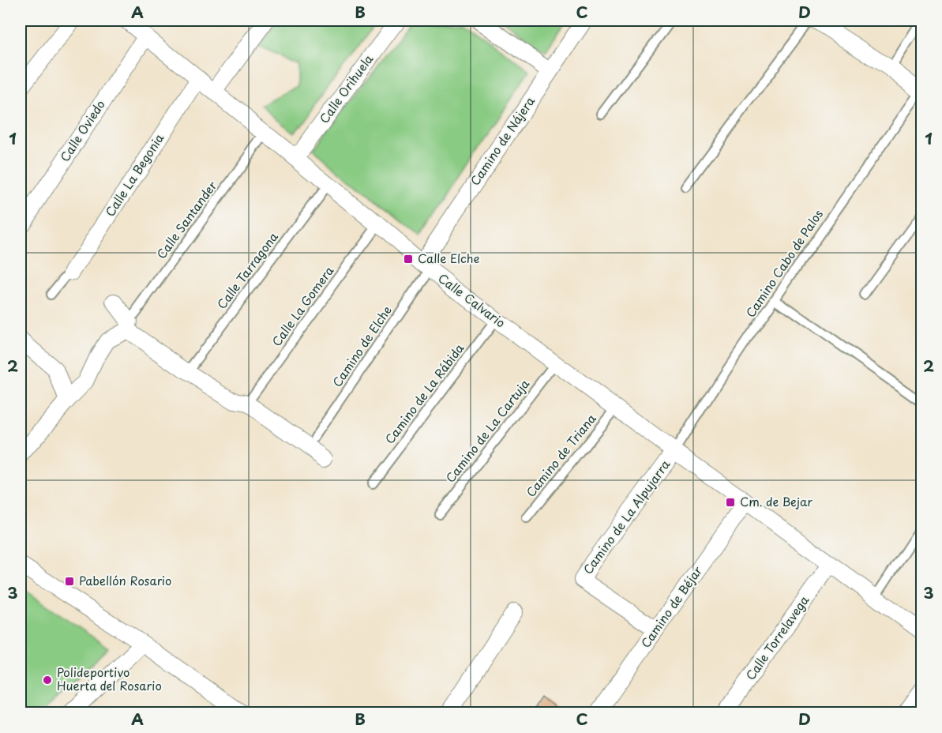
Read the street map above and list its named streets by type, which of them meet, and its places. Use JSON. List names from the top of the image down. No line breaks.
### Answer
{"streets":{"street":["Calle Orihuela","Calle Oviedo","Camino de Nájera","Calle La Begonia","Calle Calvario","Camino de La Alpujarra","Camino de Béjar","Calle Torrelavega"],"lane":["Calle Santander","Camino Cabo de Palos","Calle Tarragona","Calle La Gomera","Camino de Elche","Camino de La Rábida","Camino de La Cartuja","Camino de Triana"]},"crossings":[["Calle Orihuela","Calle Calvario"],["Calle Oviedo","Calle Calvario"],["Camino de Nájera","Calle Calvario"],["Camino de Nájera","Camino de Elche"],["Calle La Begonia","Calle Calvario"],["Calle Santander","Calle Calvario"],["Camino Cabo de Palos","Calle Calvario"],["Camino Cabo de Palos","Camino de La Alpujarra"],["Calle Tarragona","Calle Calvario"],["Calle Calvario","Calle La Gomera"],["Calle Calvario","Camino de Elche"],["Calle Calvario","Camino de La Rábida"],["Calle Calvario","Camino de La Cartuja"],["Calle Calvario","Camino de Triana"],["Calle Calvario","Camino de La Alpujarra"],["Calle Calvario","Camino de Béjar"],["Calle Calvario","Calle Torrelavega"],["Camino de La Alpujarra","Camino de Béjar"]],"places":{"transit":["Calle Elche","Cm. de Bejar","Pabellón Rosario"],"other":["Polideportivo Huerta del Rosario"]},"grid":{"columns":["A","B","C","D"],"rows":["1","2","3"]}}
